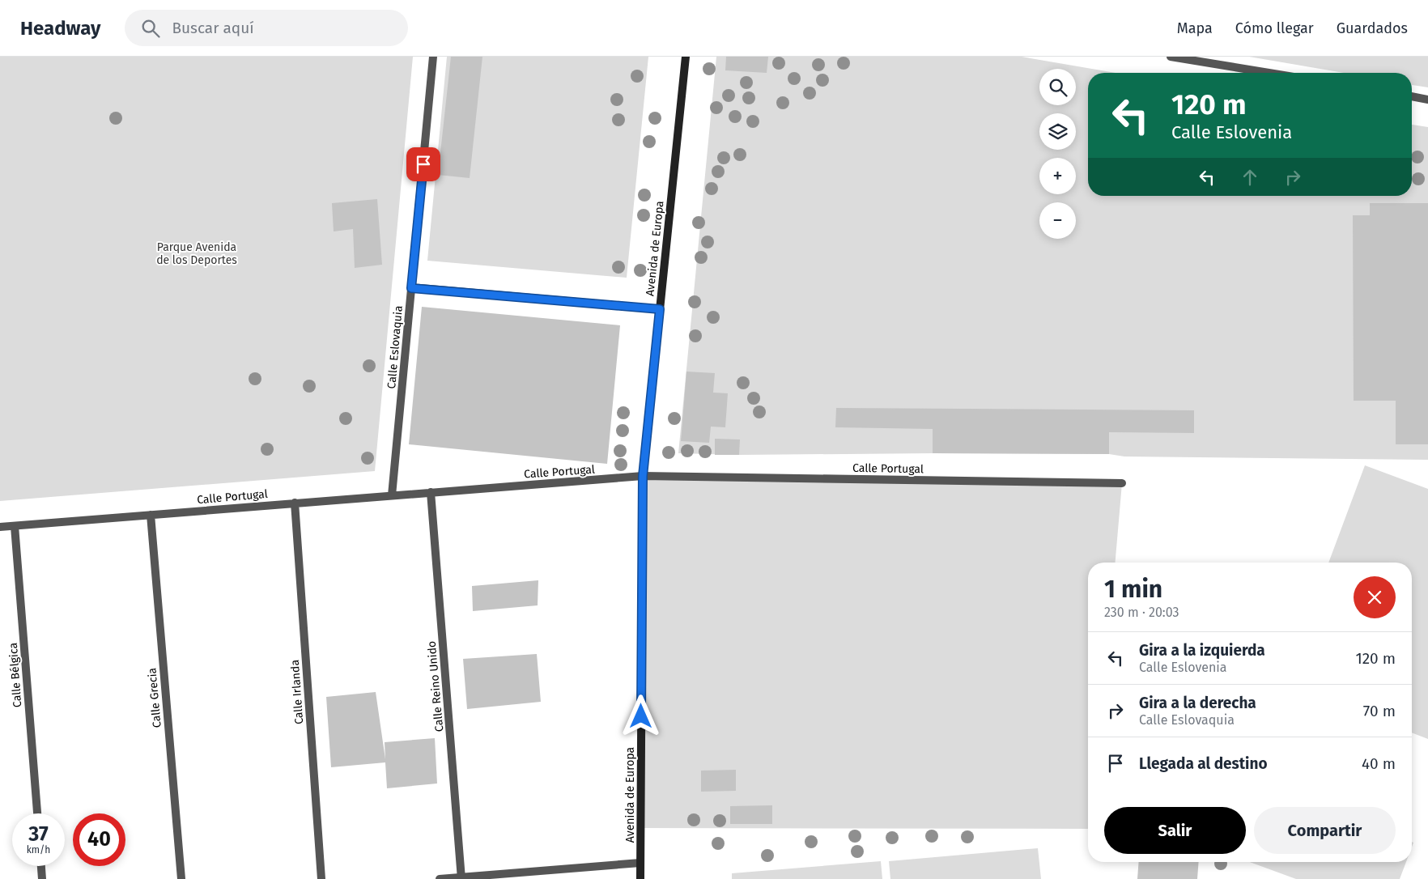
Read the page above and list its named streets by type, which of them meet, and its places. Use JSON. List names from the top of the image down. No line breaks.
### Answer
{"streets":{"street":["Avenida de Europa","Calle Eslovaquia","Calle Portugal","Calle Bélgica","Calle Reino Unido","Calle Irlanda","Calle Grecia"]},"crossings":[["Avenida de Europa","Calle Portugal"],["Calle Eslovaquia","Calle Portugal"],["Calle Portugal","Calle Bélgica"],["Calle Portugal","Calle Reino Unido"],["Calle Portugal","Calle Irlanda"],["Calle Portugal","Calle Grecia"]],"parks":["Parque Avenida de los Deportes"],"page":{"header":"Headway","search":"Buscar aquí","nav":["Mapa","Cómo llegar","Guardados"],"map_buttons":["+","−"],"turn":["120 m","Calle Eslovenia"],"heading":["1 min","230 m · 20:03"],"list":[{"name":"Gira a la izquierda","note":"Calle Eslovenia","value":"120 m"},{"name":"Gira a la derecha","note":"Calle Eslovaquia","value":"70 m"},{"name":"Llegada al destino","value":"40 m"}],"buttons":["Salir","Compartir"],"speed":"37 km/h","limit":"40"}}
